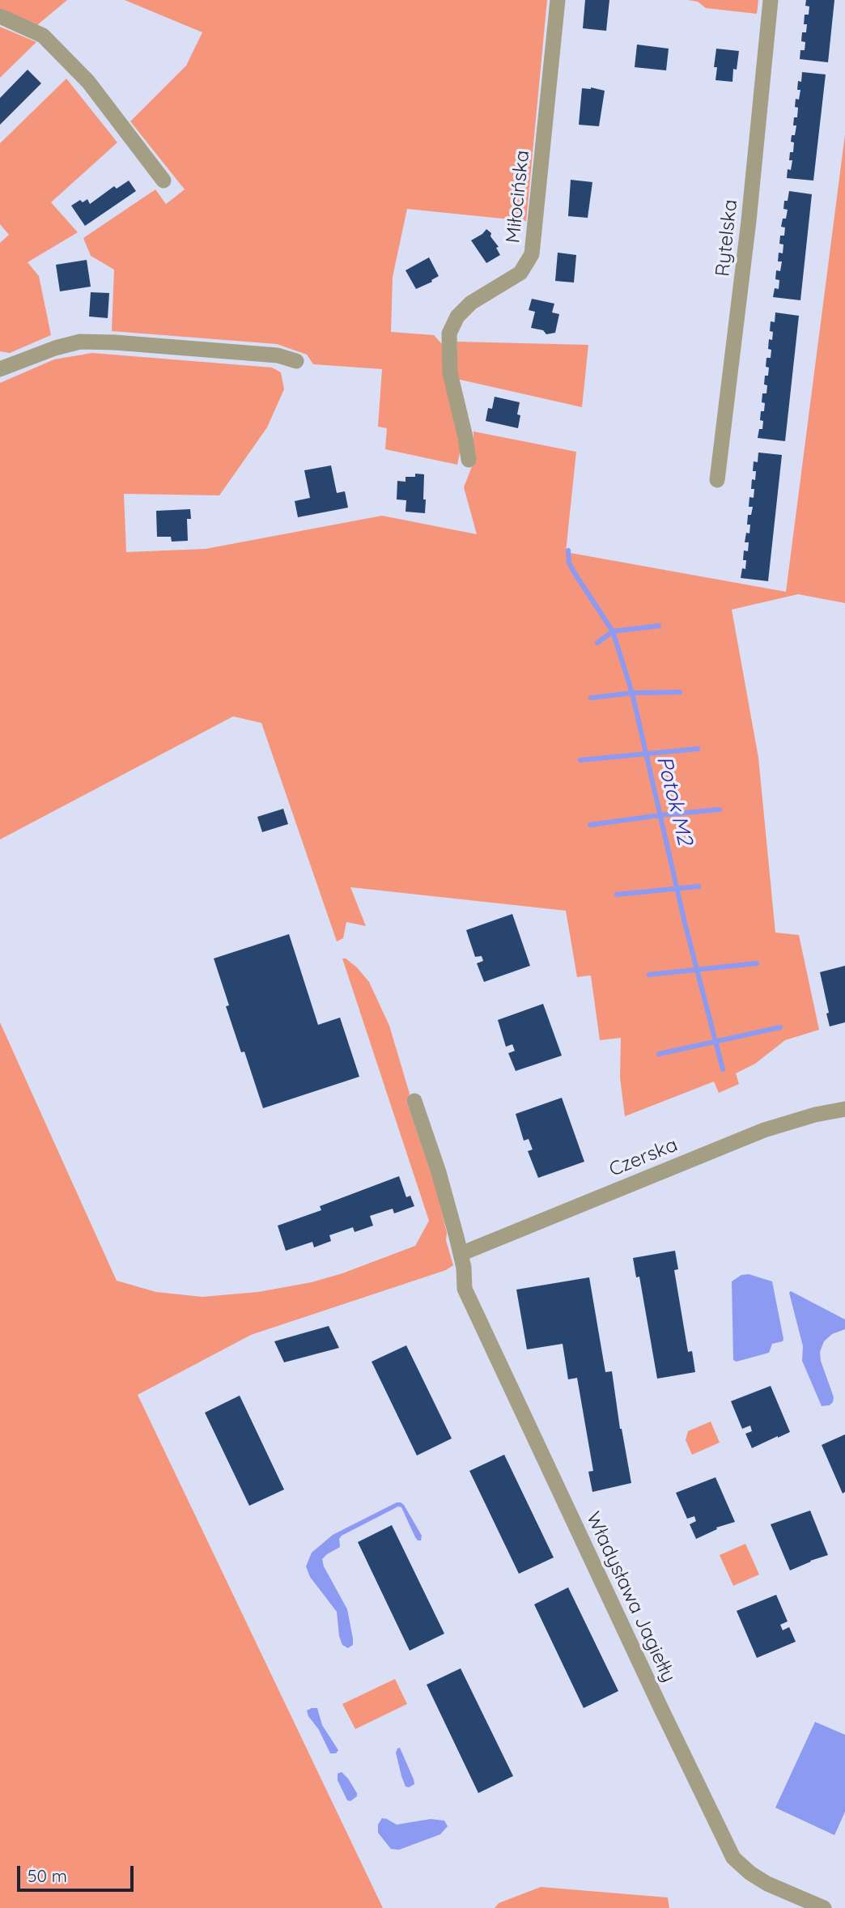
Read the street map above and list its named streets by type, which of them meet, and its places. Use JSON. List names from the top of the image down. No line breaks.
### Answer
{"streets":{"street":["Miłocińska","Rytelska","Czerska","Władysława Jagiełły"]},"crossings":[["Czerska","Władysława Jagiełły"]],"water":["Potok M2"],"scale_bar":"50 m"}
